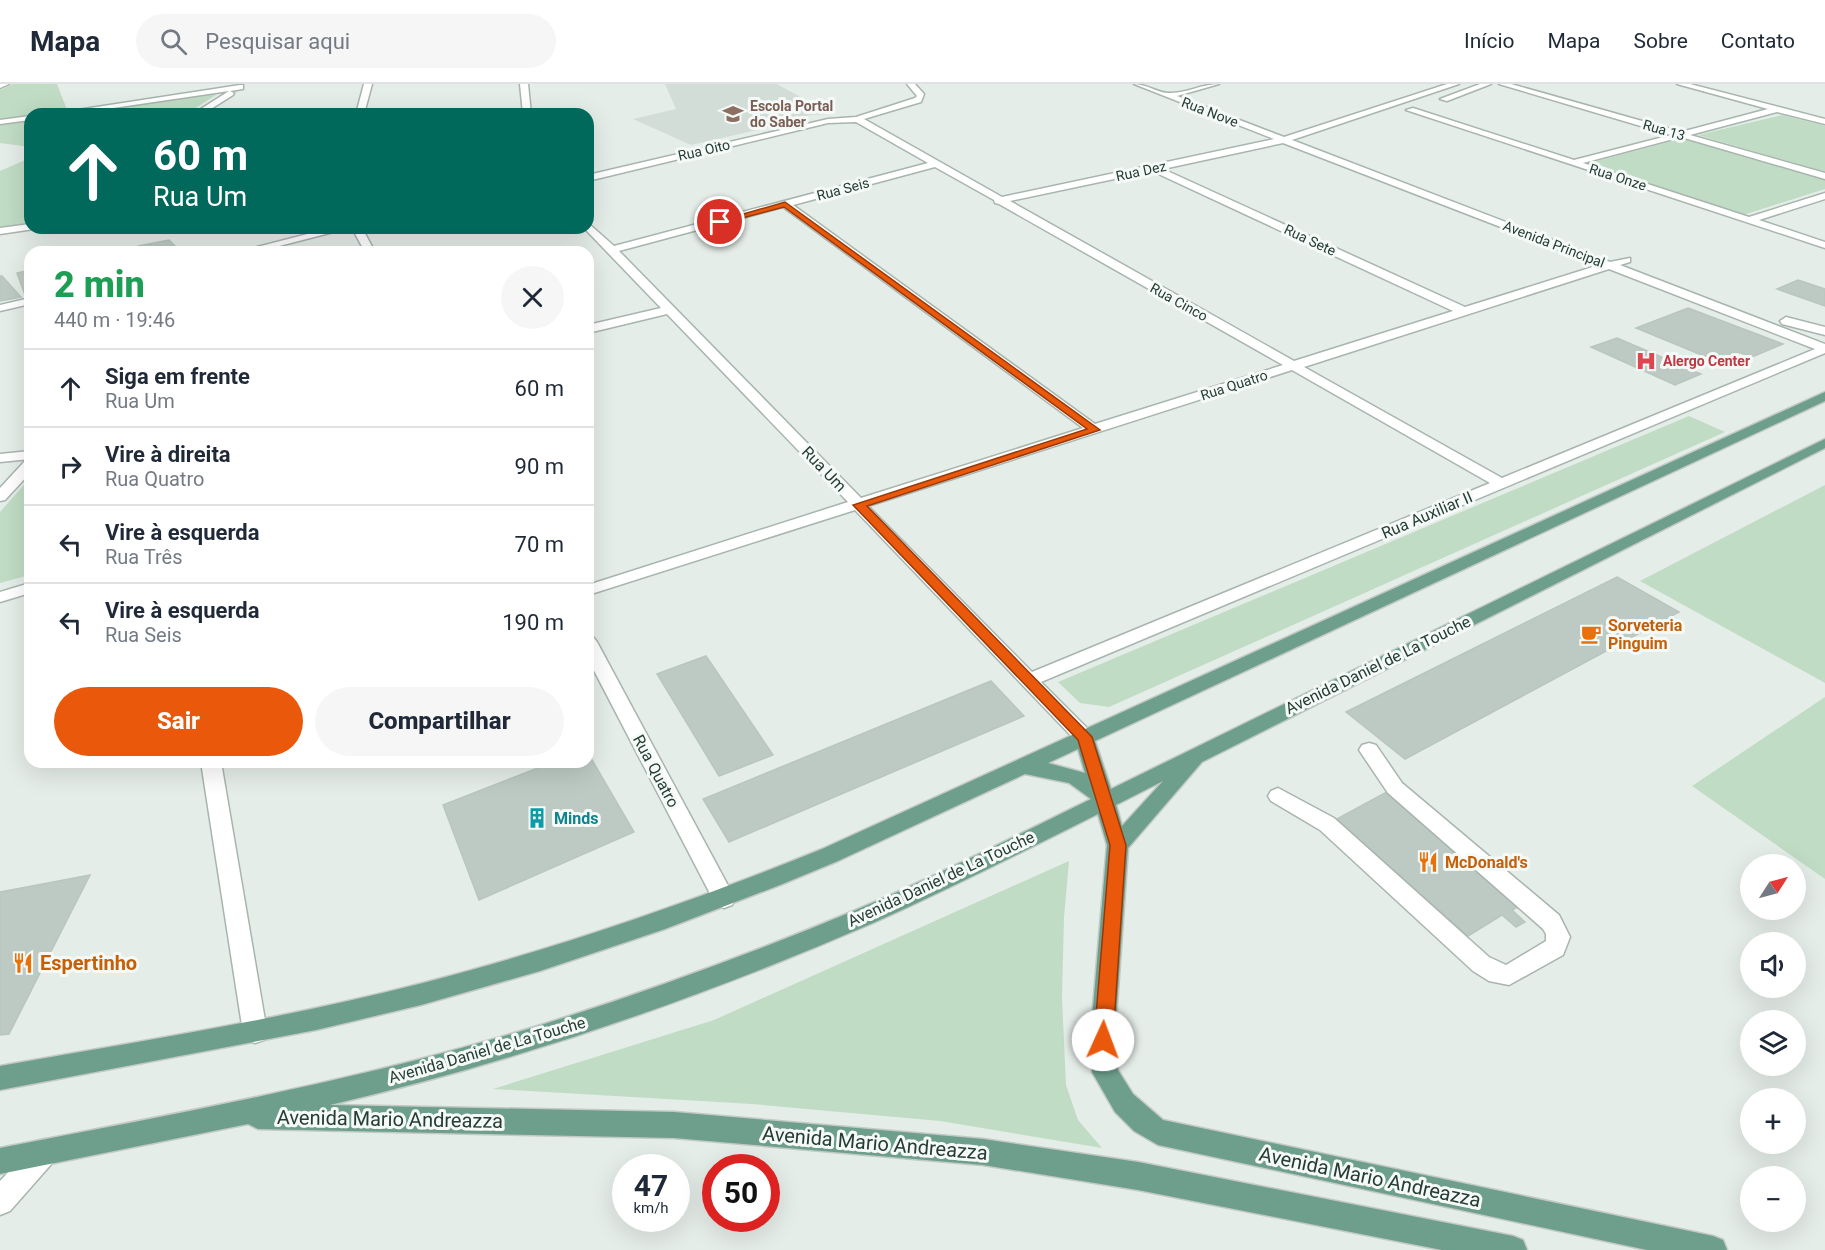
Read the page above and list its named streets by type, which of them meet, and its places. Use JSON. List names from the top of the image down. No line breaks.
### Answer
{"streets":{"main road":["Avenida Daniel de La Touche","Avenida Mario Andreazza"],"street":["Rua Nove","Rua 13","Rua Oito","Rua Dez","Rua Onze","Rua Seis","Rua Sete","Avenida Principal","Rua Cinco","Rua Quatro","Rua Um","Rua Auxiliar II"]},"crossings":[["Rua Nove","Rua Dez"],["Rua Nove","Avenida Principal"],["Rua Oito","Rua Cinco"],["Rua Dez","Rua Sete"],["Rua Dez","Avenida Principal"],["Rua Dez","Rua Cinco"],["Rua Seis","Rua Cinco"],["Rua Seis","Rua Um"],["Rua Sete","Rua Quatro"],["Avenida Principal","Rua Quatro"],["Avenida Principal","Rua Auxiliar II"],["Rua Cinco","Rua Quatro"],["Rua Cinco","Rua Auxiliar II"],["Rua Quatro","Rua Um"],["Rua Um","Rua Auxiliar II"],["Rua Um","Avenida Mario Andreazza"],["Avenida Daniel de La Touche","Avenida Mario Andreazza"]],"places":{"school or university":["Escola Portal do Saber"],"hospital":["Alergo Center"],"cafe":["Sorveteria Pinguim"],"building":["Minds"],"restaurant":["McDonald's","Espertinho"]},"north":"top right","page":{"header":"Mapa","search":"Pesquisar aqui","nav":["Início","Mapa","Sobre","Contato"],"turn":["60 m","Rua Um"],"heading":["2 min","440 m · 19:46"],"list":[{"name":"Siga em frente","note":"Rua Um","value":"60 m"},{"name":"Vire à direita","note":"Rua Quatro","value":"90 m"},{"name":"Vire à esquerda","note":"Rua Três","value":"70 m"},{"name":"Vire à esquerda","note":"Rua Seis","value":"190 m"}],"buttons":["Sair","Compartilhar"],"map_buttons":["+","−"],"speed":"47 km/h","limit":"50"}}
